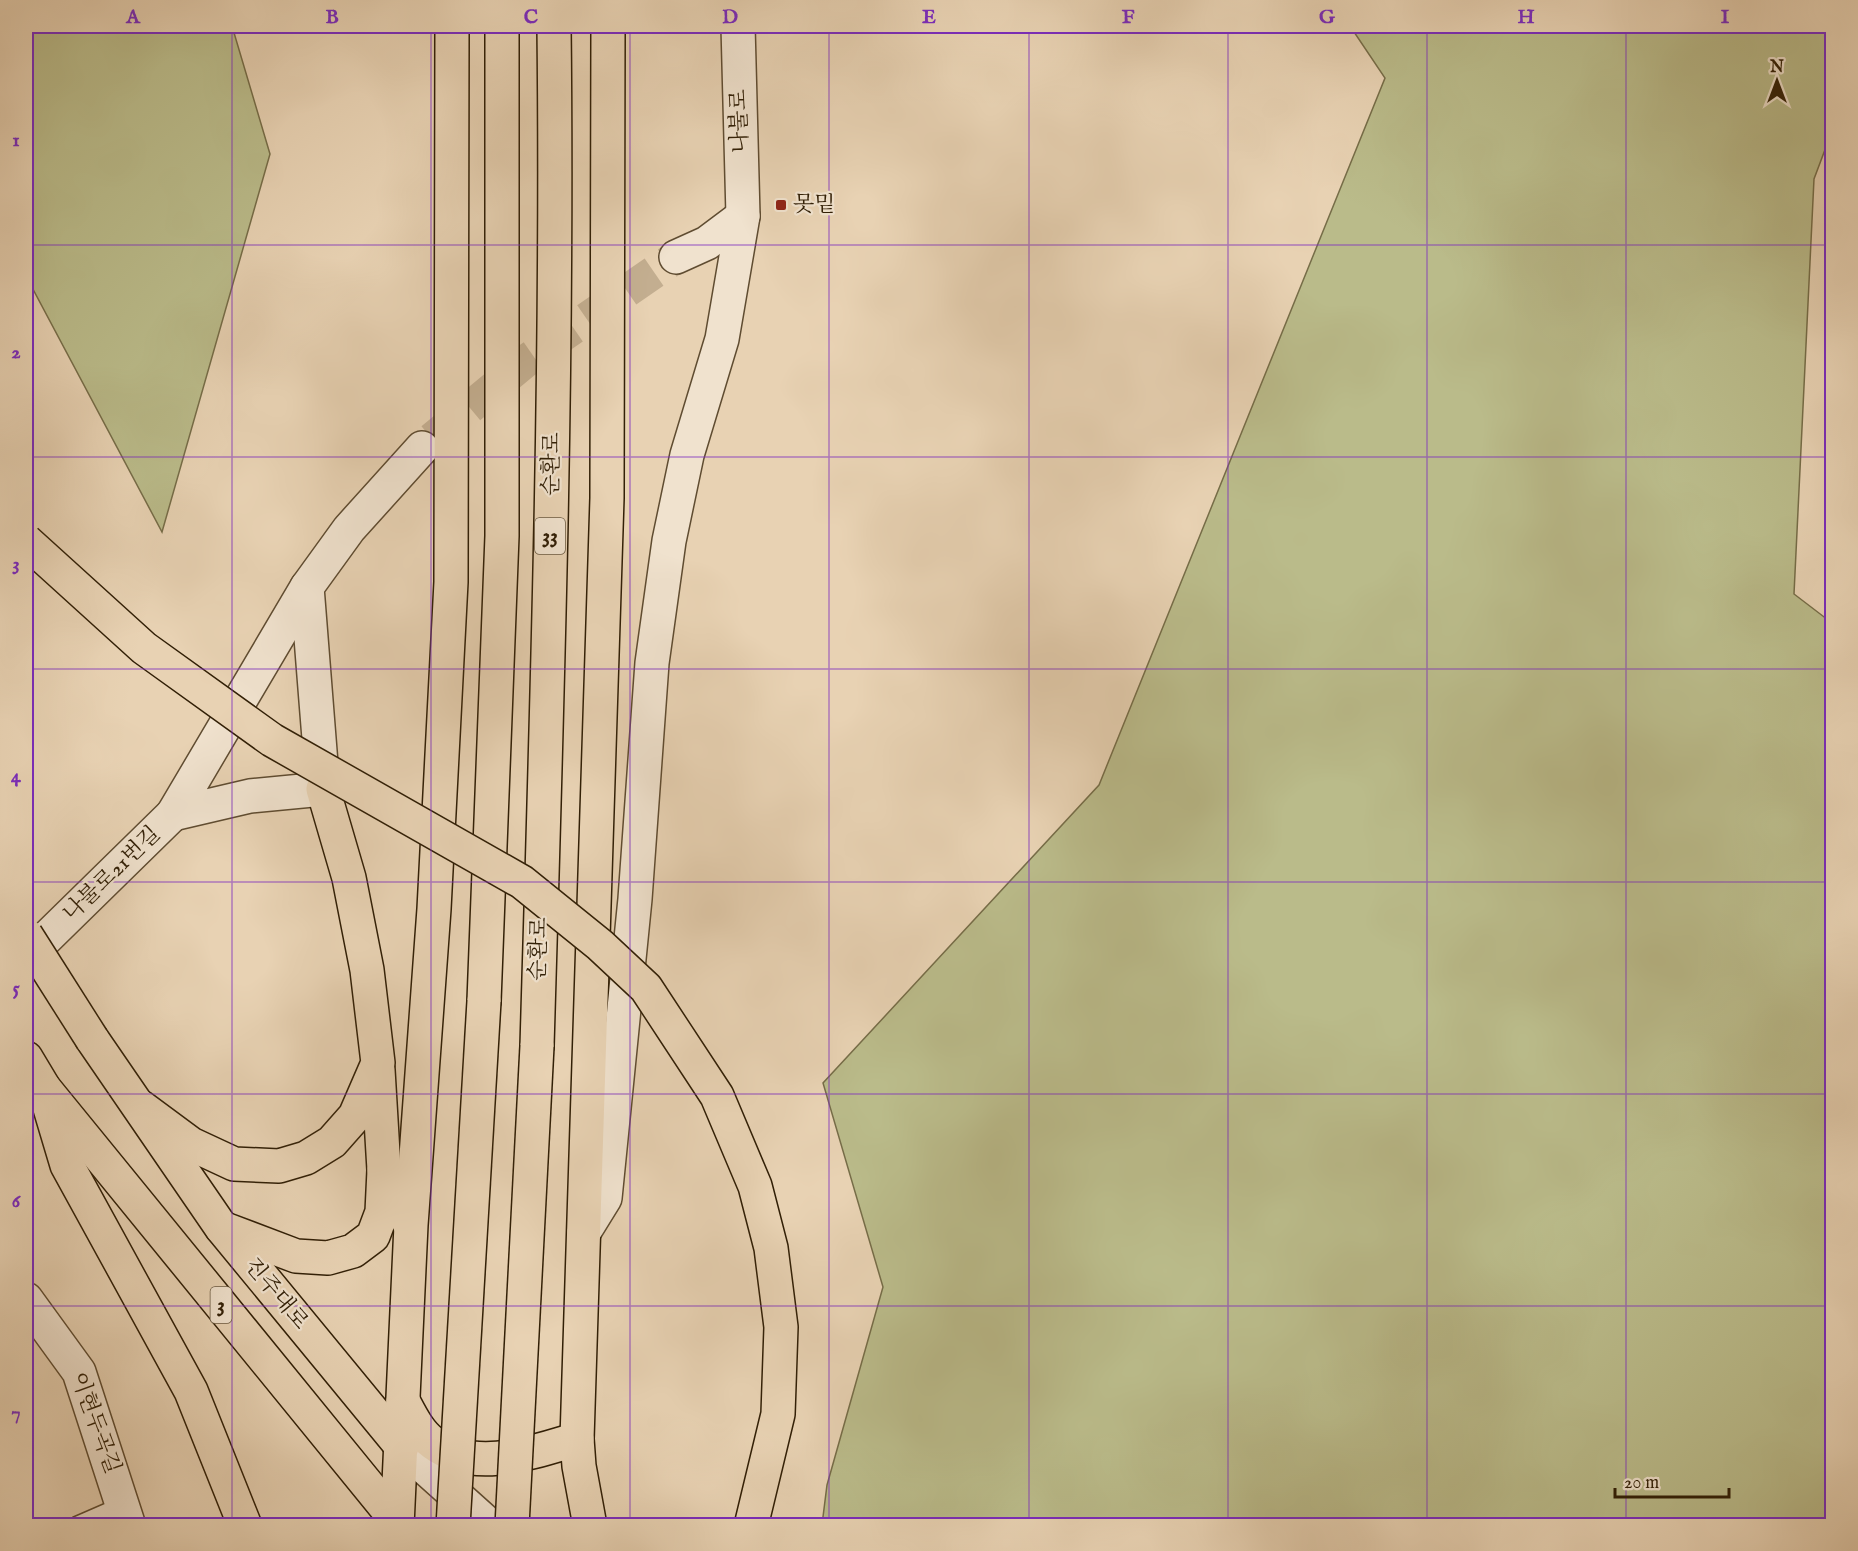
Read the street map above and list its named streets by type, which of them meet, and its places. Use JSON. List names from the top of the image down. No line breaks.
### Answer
{"streets":{"main road":["순환로","33","진주대로","3"],"street":["나불로","나불로21번길","이현두곡길"]},"places":{"transit":["못밑"]},"scale_bar":"20 m","north":"top","grid":{"columns":["A","B","C","D","E","F","G","H","I"],"rows":["1","2","3","4","5","6","7"]}}
